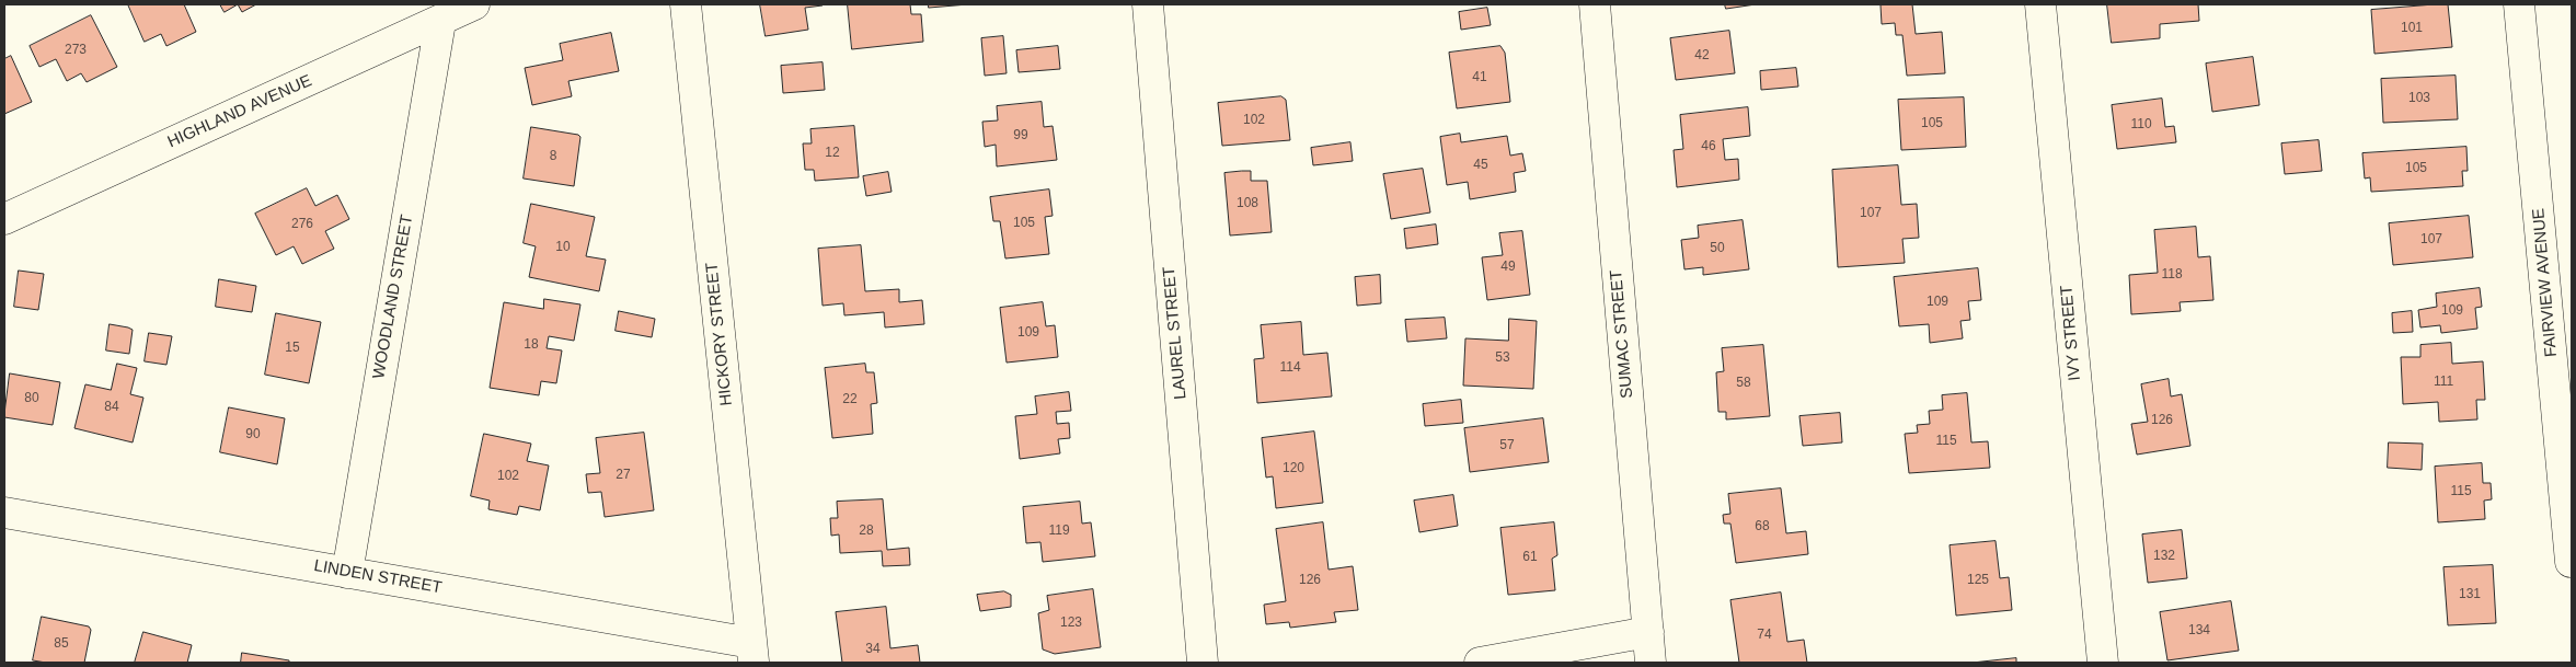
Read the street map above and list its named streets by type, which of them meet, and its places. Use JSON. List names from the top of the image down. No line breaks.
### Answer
{"streets":{"street":["HIGHLAND AVENUE","FAIRVIEW AVENUE","WOODLAND STREET","LAUREL STREET","IVY STREET","HICKORY STREET","SUMAC STREET","LINDEN STREET"]},"crossings":[["HIGHLAND AVENUE","WOODLAND STREET"],["WOODLAND STREET","LINDEN STREET"],["HICKORY STREET","LINDEN STREET"]],"house_numbers":["101","273","42","41","103","102","105","110","99","46","12","8","45","105","108","107","105","276","107","10","50","49","118","109","109","109","18","15","53","114","111","58","80","22","84","126","90","115","57","120","27","102","115","68","28","119","132","61","126","125","131","123","134","74","85","34"]}
